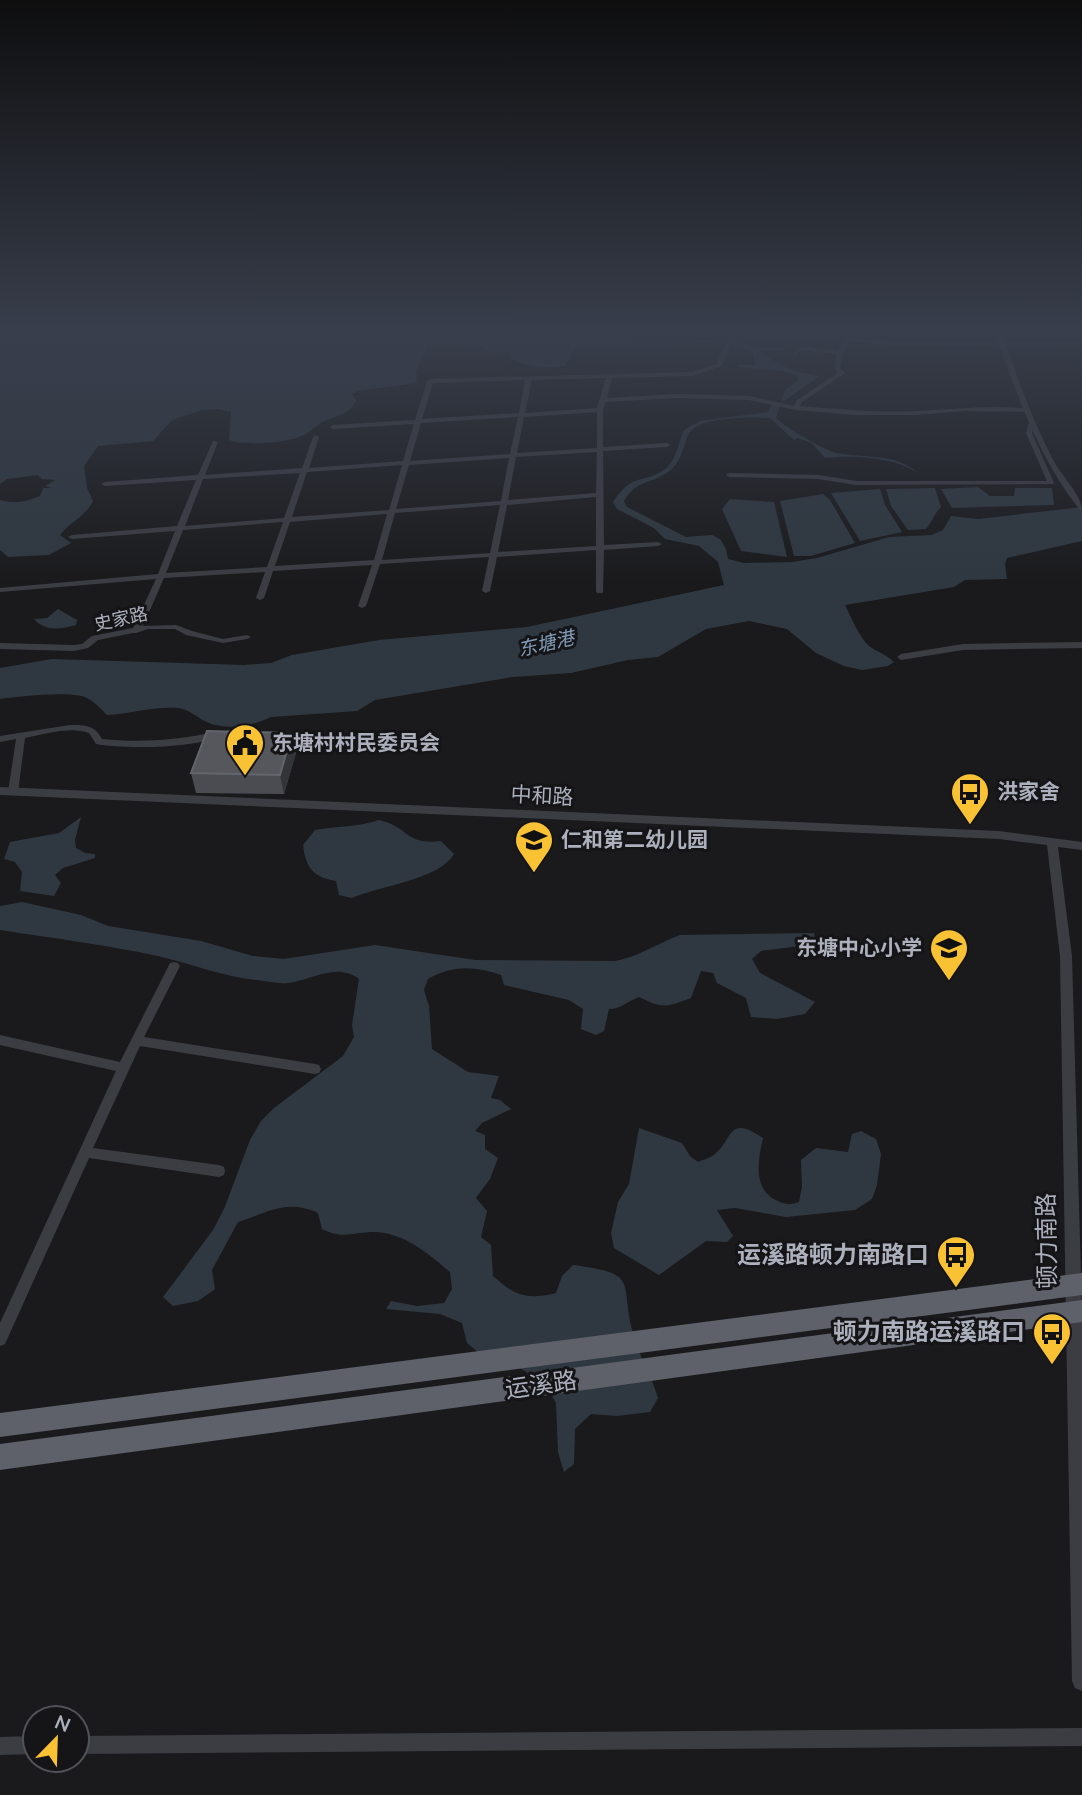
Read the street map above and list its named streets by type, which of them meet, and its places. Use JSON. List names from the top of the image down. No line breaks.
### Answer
{"streets":{"highway":["运溪路"],"street":["史家路","中和路","顿力南路"]},"crossings":[["中和路","顿力南路"],["顿力南路","运溪路"]],"water":["东塘港"],"places":{"public building":["东塘村村民委员会"],"bus stop":["洪家舍","运溪路顿力南路口","顿力南路运溪路口"],"school or university":["仁和第二幼儿园","东塘中心小学"]},"north":"top right"}
